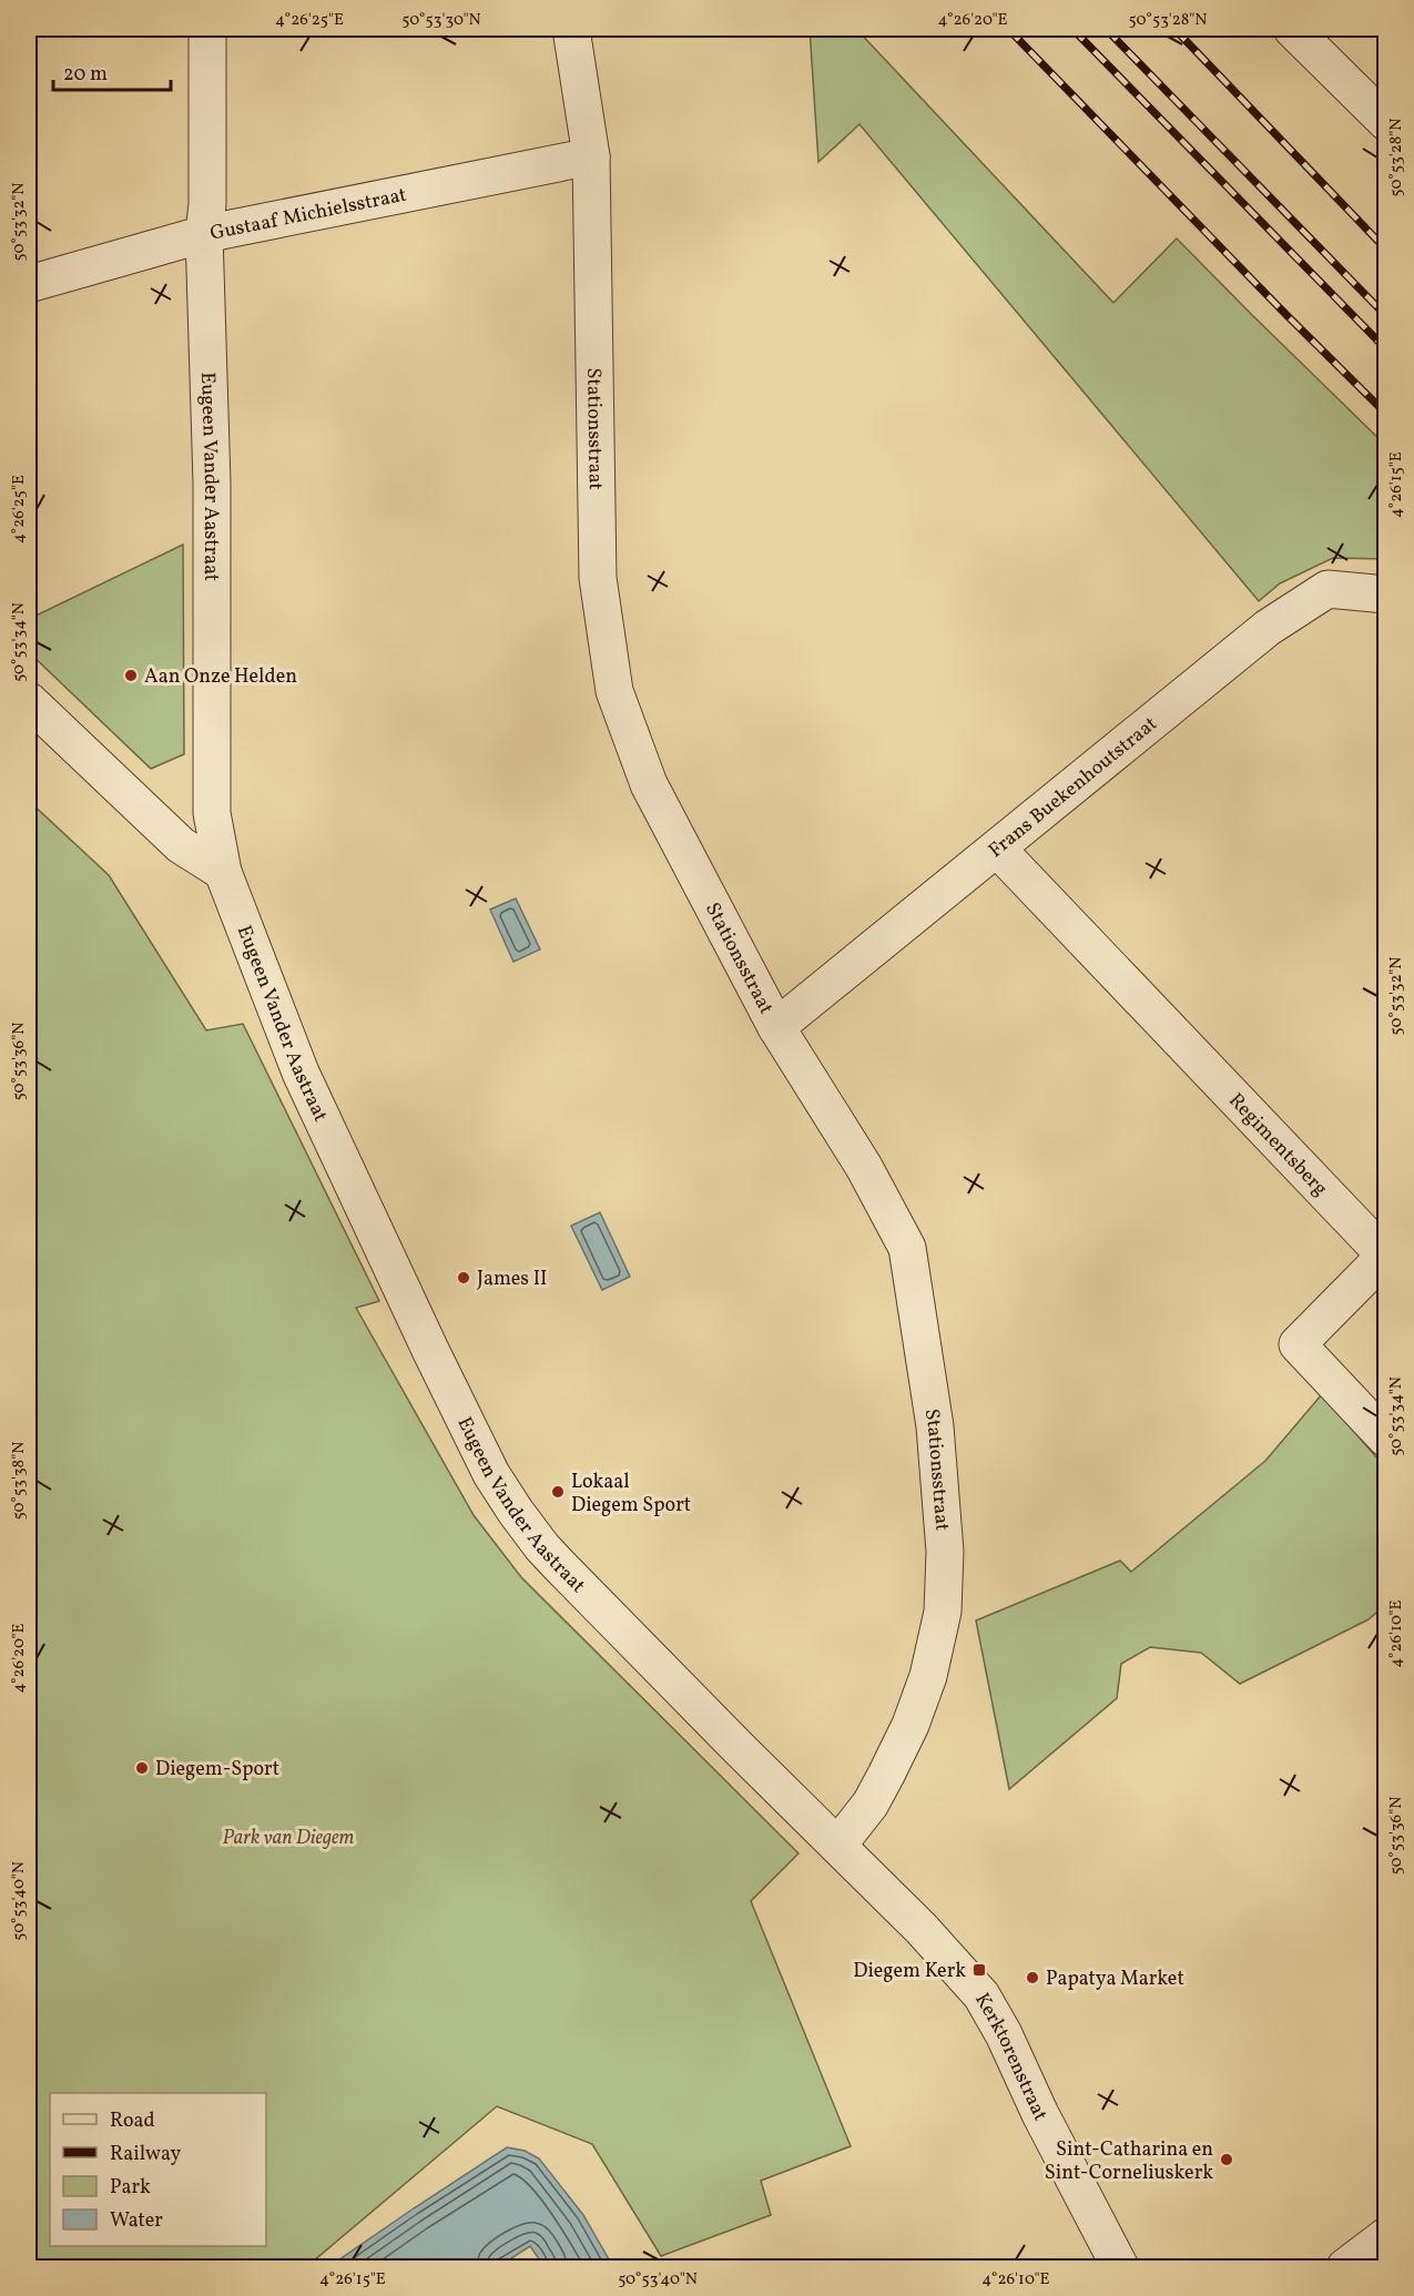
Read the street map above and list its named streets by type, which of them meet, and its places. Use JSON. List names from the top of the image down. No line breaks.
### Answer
{"streets":{"street":["Gustaaf Michielsstraat","Stationsstraat","Eugeen Vander Aastraat","Frans Buekenhoutstraat","Regimentsberg","Kerktorenstraat"]},"crossings":[["Gustaaf Michielsstraat","Stationsstraat"],["Gustaaf Michielsstraat","Eugeen Vander Aastraat"],["Stationsstraat","Eugeen Vander Aastraat"],["Stationsstraat","Frans Buekenhoutstraat"],["Stationsstraat","Kerktorenstraat"],["Eugeen Vander Aastraat","Kerktorenstraat"],["Frans Buekenhoutstraat","Regimentsberg"]],"parks":["Park van Diegem"],"places":{"other":["Aan Onze Helden","James II","Lokaal Diegem Sport","Diegem-Sport","Papatya Market","Sint-Catharina en Sint-Corneliuskerk"],"transit":["Diegem Kerk"]},"legend":["Road","Railway","Park","Water"],"scale_bar":"20 m","coordinates":["4°26'25\"E","50°53'30\"N","4°26'20\"E","50°53'28\"N","50°53'32\"N","4°26'15\"E","50°53'34\"N","50°53'36\"N","50°53'38\"N","4°26'10\"E","50°53'40\"N"]}
